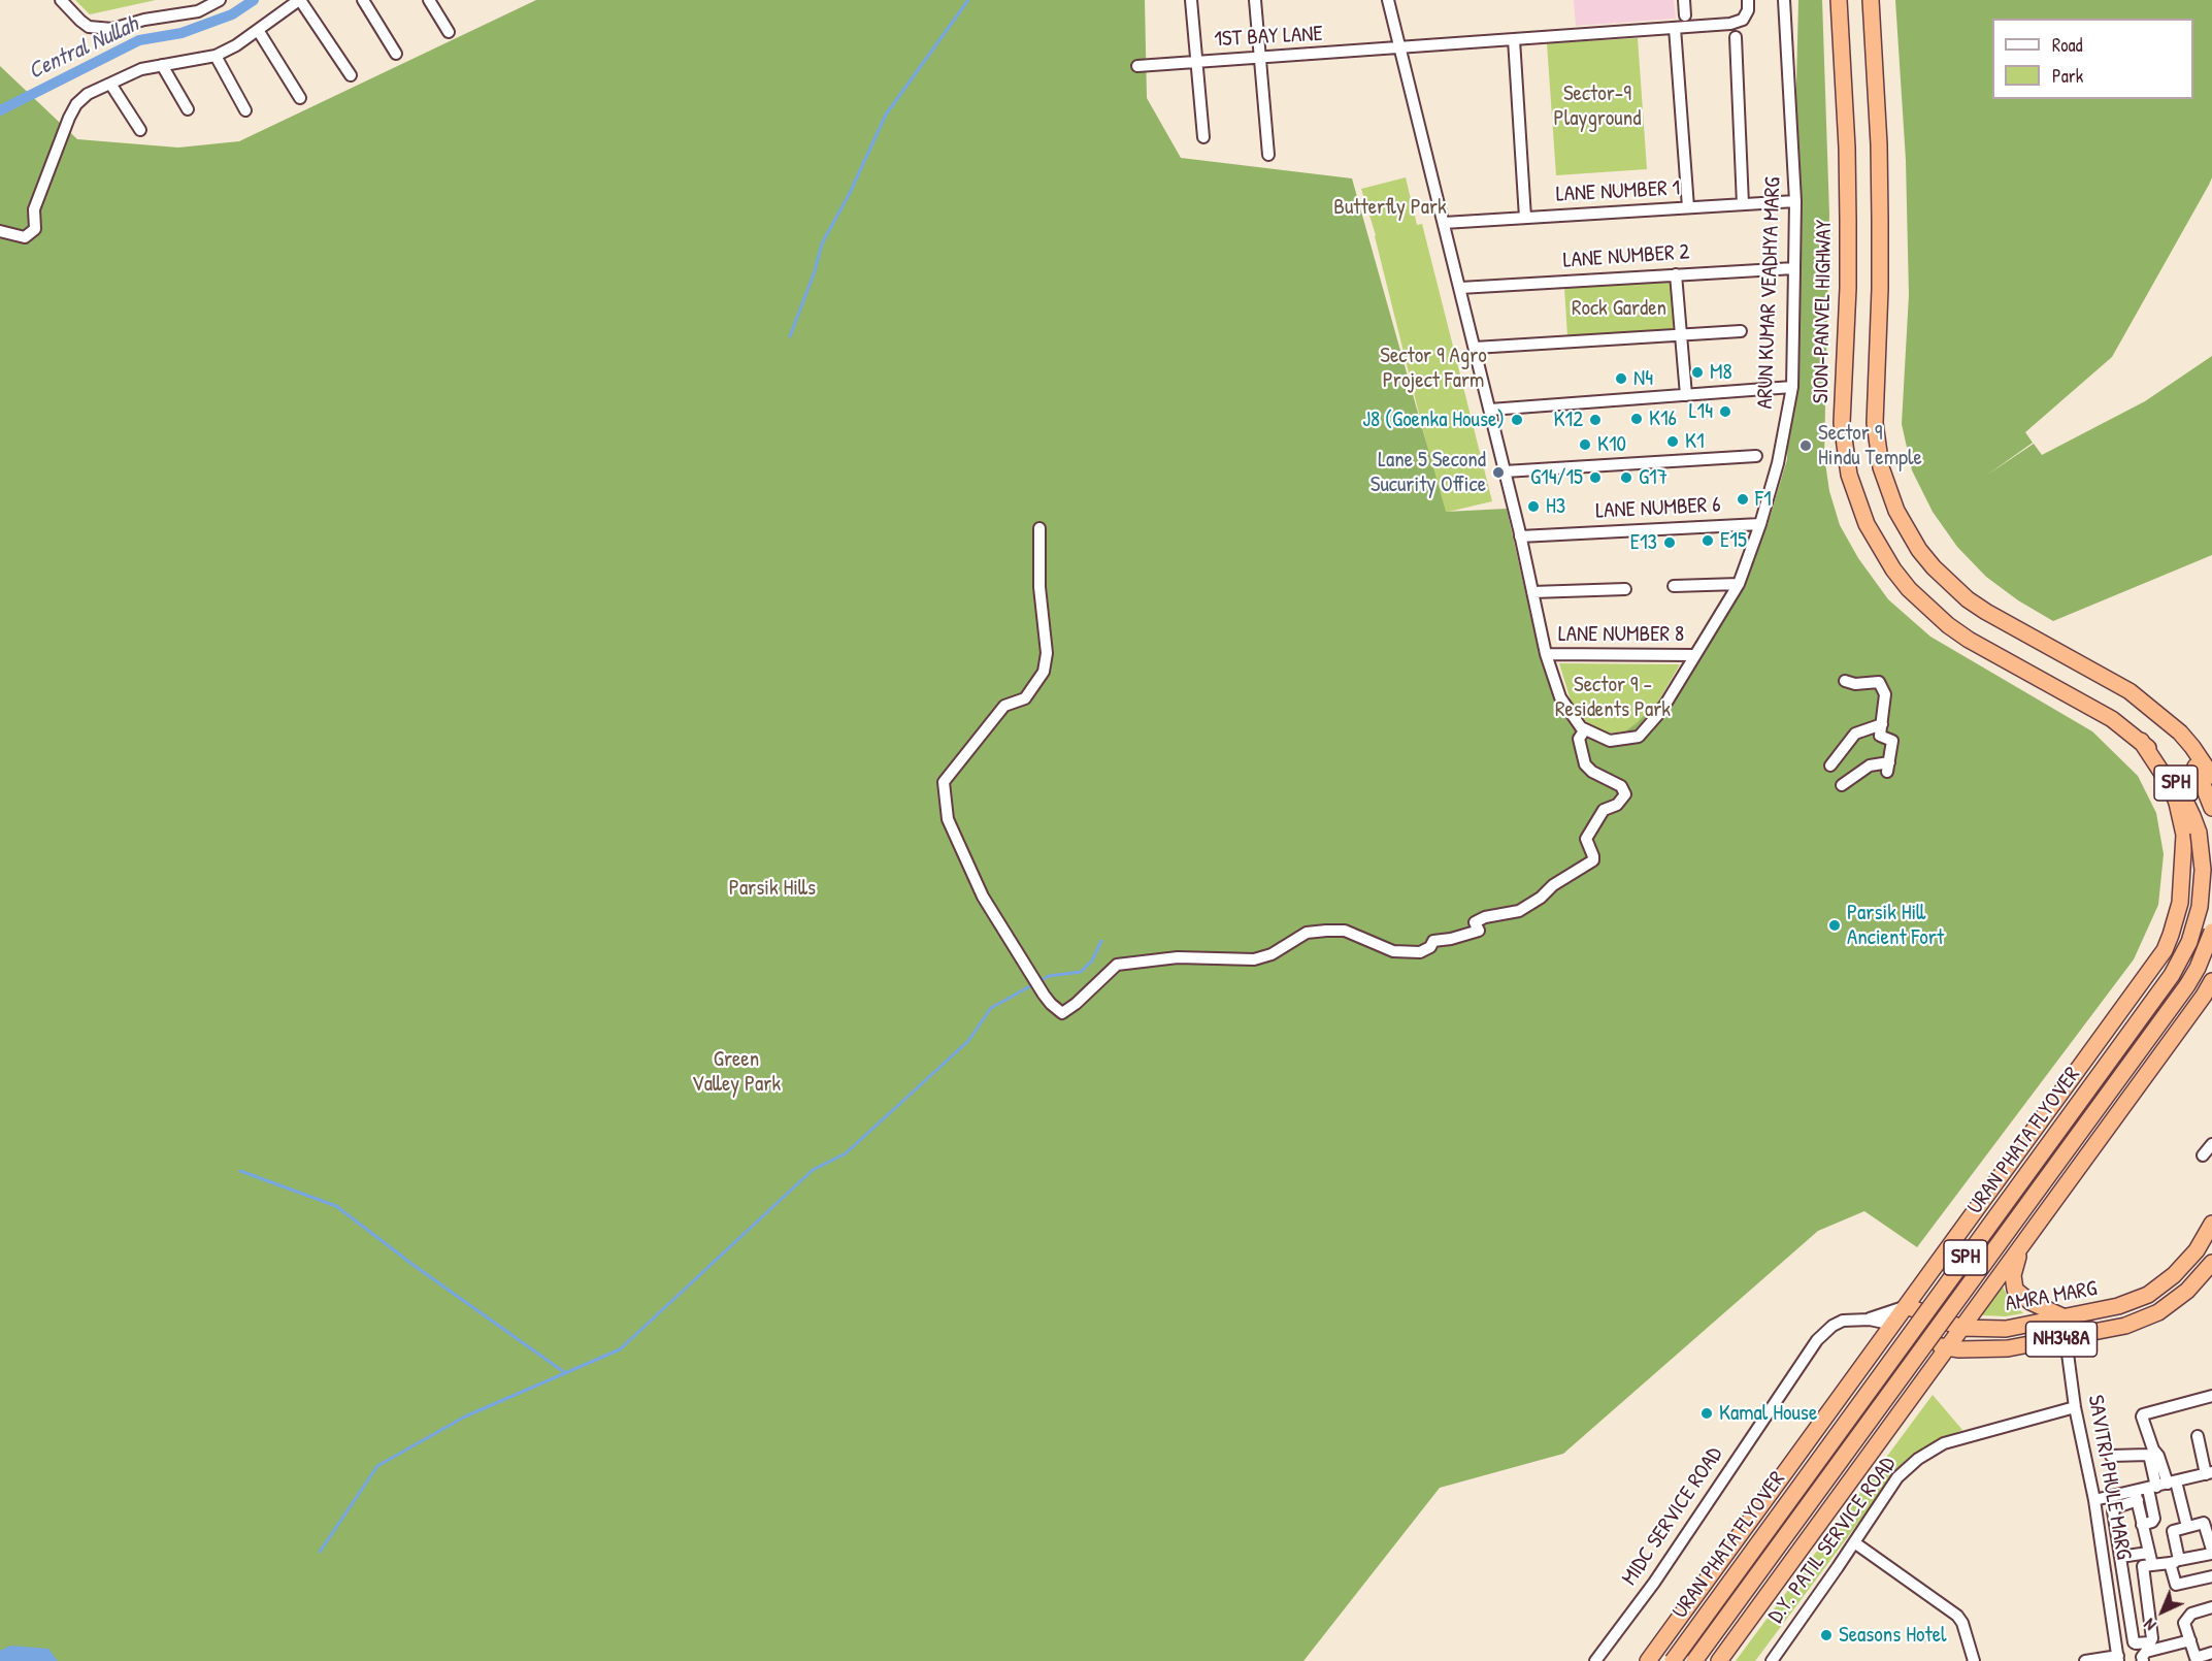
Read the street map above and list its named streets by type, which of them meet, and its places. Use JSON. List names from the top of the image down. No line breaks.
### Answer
{"streets":{"highway":["SION-PANVEL HIGHWAY","SPH","URAN PHATA FLYOVER","AMRA MARG","NH348A"],"street":["1ST BAY LANE","LANE NUMBER 1","LANE NUMBER 2","ARUN KUMAR VEADHYA MARG","LANE NUMBER 6","LANE NUMBER 8","SAVITRI PHULE MARG","MIDC SERVICE ROAD","D.Y. PATIL SERVICE ROAD"]},"crossings":[["LANE NUMBER 1","ARUN KUMAR VEADHYA MARG"],["LANE NUMBER 2","ARUN KUMAR VEADHYA MARG"],["ARUN KUMAR VEADHYA MARG","LANE NUMBER 6"],["ARUN KUMAR VEADHYA MARG","LANE NUMBER 8"],["SION-PANVEL HIGHWAY","URAN PHATA FLYOVER"],["AMRA MARG","SAVITRI PHULE MARG"],["AMRA MARG","MIDC SERVICE ROAD"],["SAVITRI PHULE MARG","D.Y. PATIL SERVICE ROAD"]],"water":["Central Nullah"],"parks":["Sector-9 Playground","Butterfly Park","Rock Garden","Sector 9 Agro Project Farm","Sector 9 - Residents Park","Parsik Hills","Green Valley Park"],"places":["M8","N4","L14","K16","J8 (Goenka House)","K12","K1","K10","Sector 9 Hindu Temple","Lane 5 Second Sucurity Office","G14/15","G17","F1","H3","E15","E13","Parsik Hill Ancient Fort","Kamal House","Seasons Hotel"],"legend":["Road","Park"],"north":"bottom left"}
